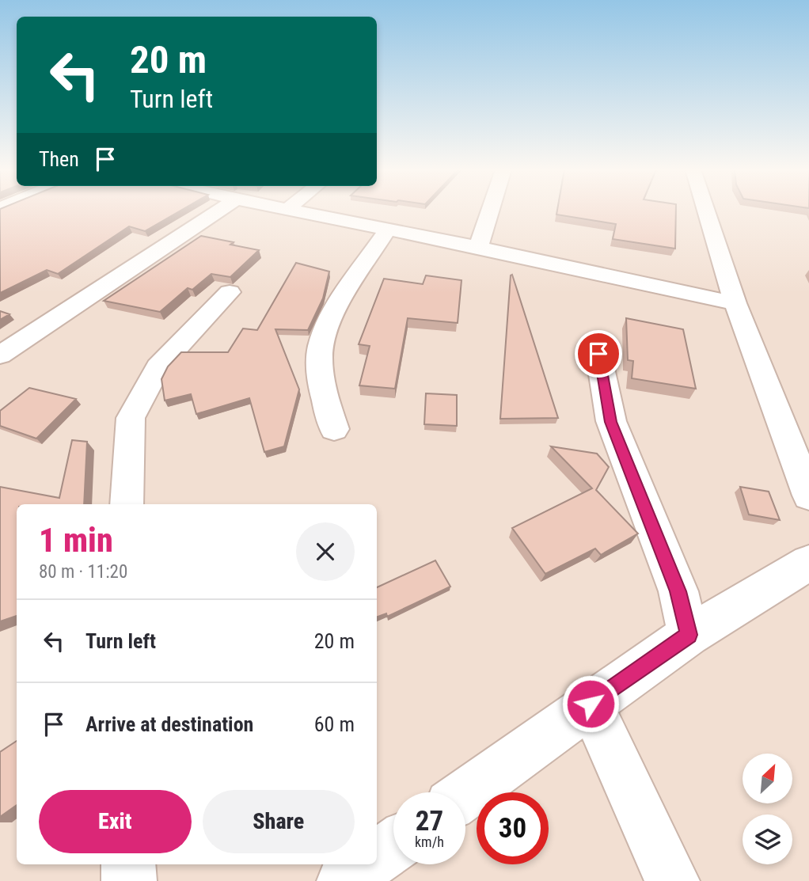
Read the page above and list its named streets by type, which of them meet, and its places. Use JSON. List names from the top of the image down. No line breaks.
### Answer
{"north":"top right","page":{"turn":["20 m","Turn left"],"then":"Then","heading":["1 min","80 m · 11:20"],"list":[{"name":"Turn left","value":"20 m"},{"name":"Arrive at destination","value":"60 m"}],"buttons":["Exit","Share"],"speed":"27 km/h","limit":"30"}}
